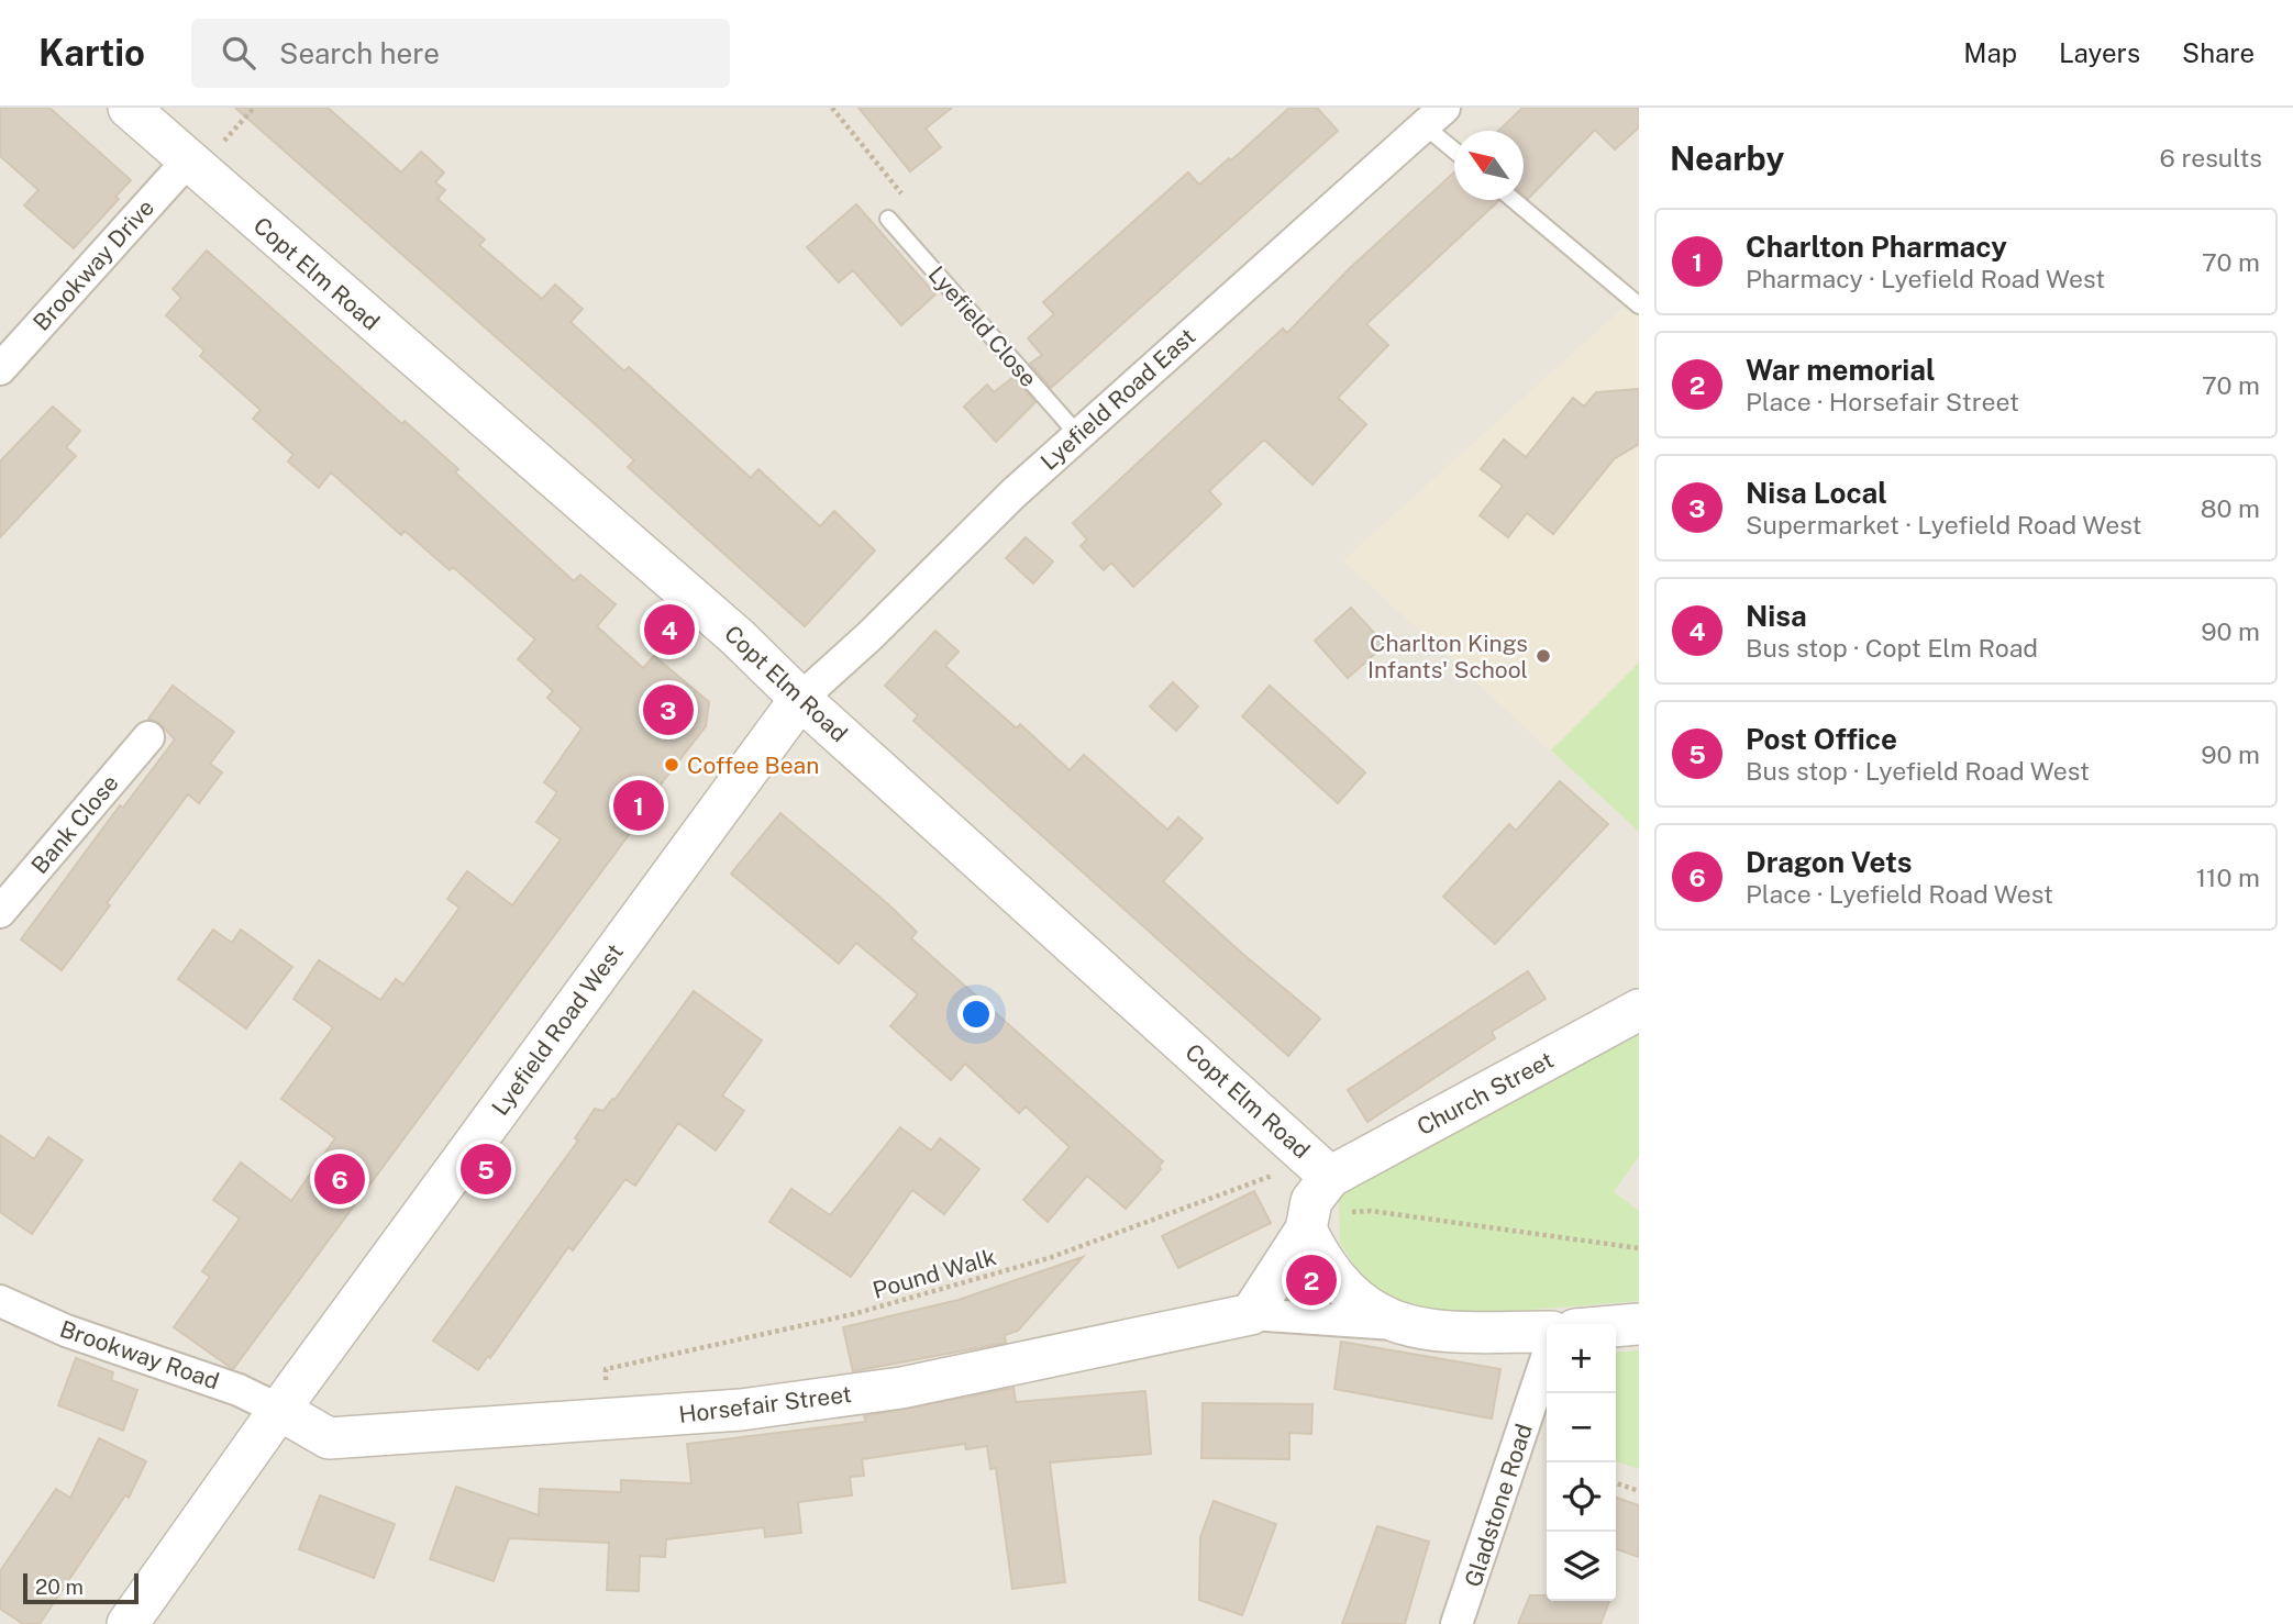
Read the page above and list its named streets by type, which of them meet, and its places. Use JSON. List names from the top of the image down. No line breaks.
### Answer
{"streets":{"street":["Brookway Drive","Copt Elm Road","Lyefield Road East","Bank Close","Lyefield Road West","Church Street","Brookway Road","Horsefair Street","Gladstone Road"],"lane":["Lyefield Close"],"path":["Pound Walk"]},"crossings":[["Brookway Drive","Copt Elm Road"],["Copt Elm Road","Lyefield Road East"],["Copt Elm Road","Lyefield Road West"],["Copt Elm Road","Church Street"],["Copt Elm Road","Pound Walk"],["Lyefield Close","Lyefield Road East"],["Lyefield Road East","Lyefield Road West"],["Lyefield Road West","Brookway Road"],["Lyefield Road West","Horsefair Street"],["Church Street","Pound Walk"],["Pound Walk","Horsefair Street"],["Brookway Road","Horsefair Street"]],"places":["Charlton Kings Infants' School","Coffee Bean"],"scale_bar":"20 m","north":"top left","page":{"header":"Kartio","search":"Search here","nav":["Map","Layers","Share"],"heading":["Nearby","6 results"],"list":[{"mark":"1","name":"Charlton Pharmacy","note":"Pharmacy · Lyefield Road West","value":"70 m"},{"mark":"2","name":"War memorial","note":"Place · Horsefair Street","value":"70 m"},{"mark":"3","name":"Nisa Local","note":"Supermarket · Lyefield Road West","value":"80 m"},{"mark":"4","name":"Nisa","note":"Bus stop · Copt Elm Road","value":"90 m"},{"mark":"5","name":"Post Office","note":"Bus stop · Lyefield Road West","value":"90 m"},{"mark":"6","name":"Dragon Vets","note":"Place · Lyefield Road West","value":"110 m"}],"pins":["4","3","1","5","6","2"],"map_buttons":["+","−"],"scale":"20 m"}}
